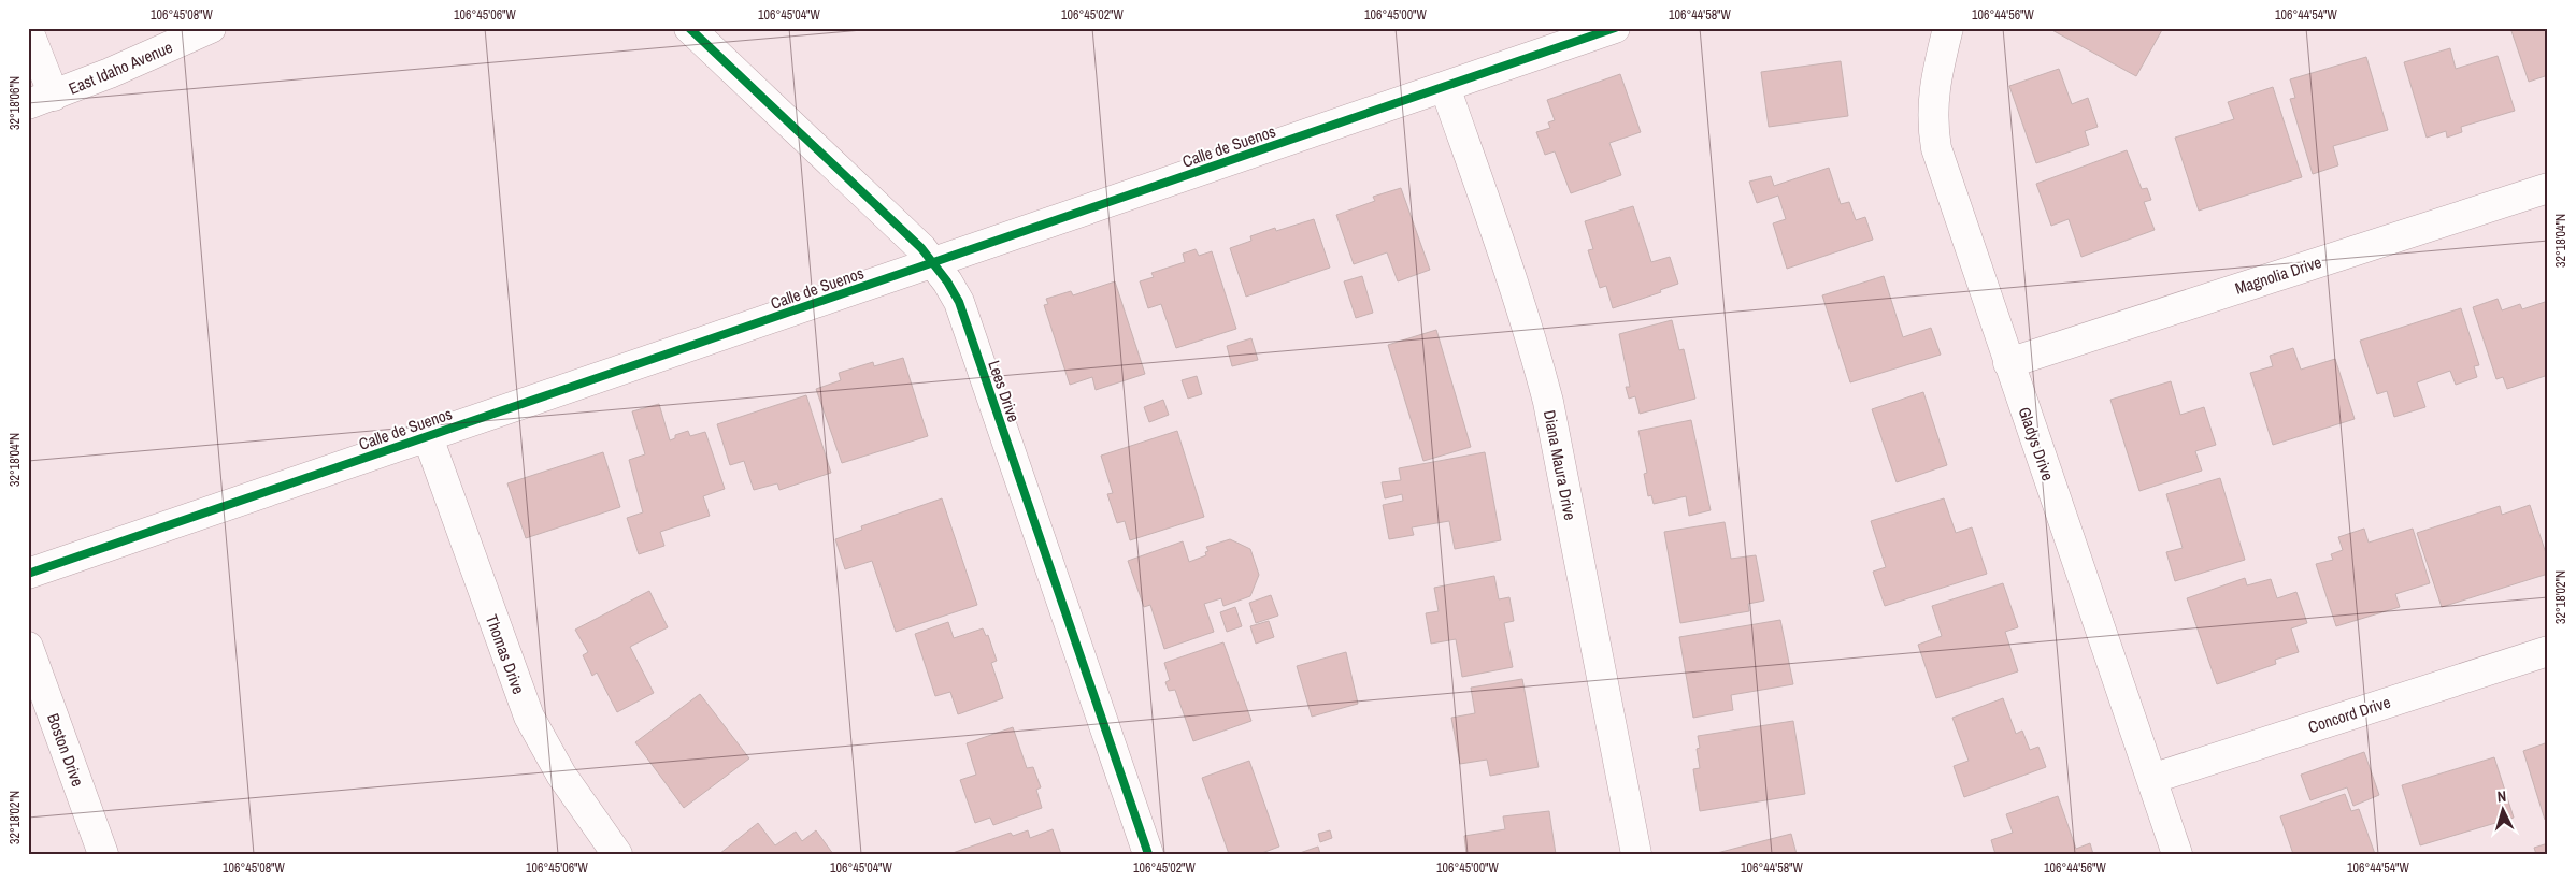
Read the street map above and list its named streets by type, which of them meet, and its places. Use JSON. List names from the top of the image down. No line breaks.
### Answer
{"streets":{"street":["East Idaho Avenue","Calle de Suenos","Magnolia Drive","Lees Drive","Gladys Drive","Diana Maura Drive","Thomas Drive","Concord Drive","Boston Drive"]},"crossings":[["Calle de Suenos","Lees Drive"],["Calle de Suenos","Diana Maura Drive"],["Calle de Suenos","Thomas Drive"],["Magnolia Drive","Gladys Drive"],["Gladys Drive","Concord Drive"]],"north":"top","coordinates":["106°45'08\"W","106°45'06\"W","106°45'04\"W","106°45'02\"W","106°45'00\"W","106°44'58\"W","106°44'56\"W","106°44'54\"W","32°18'06\"N","32°18'04\"N","32°18'02\"N"]}
